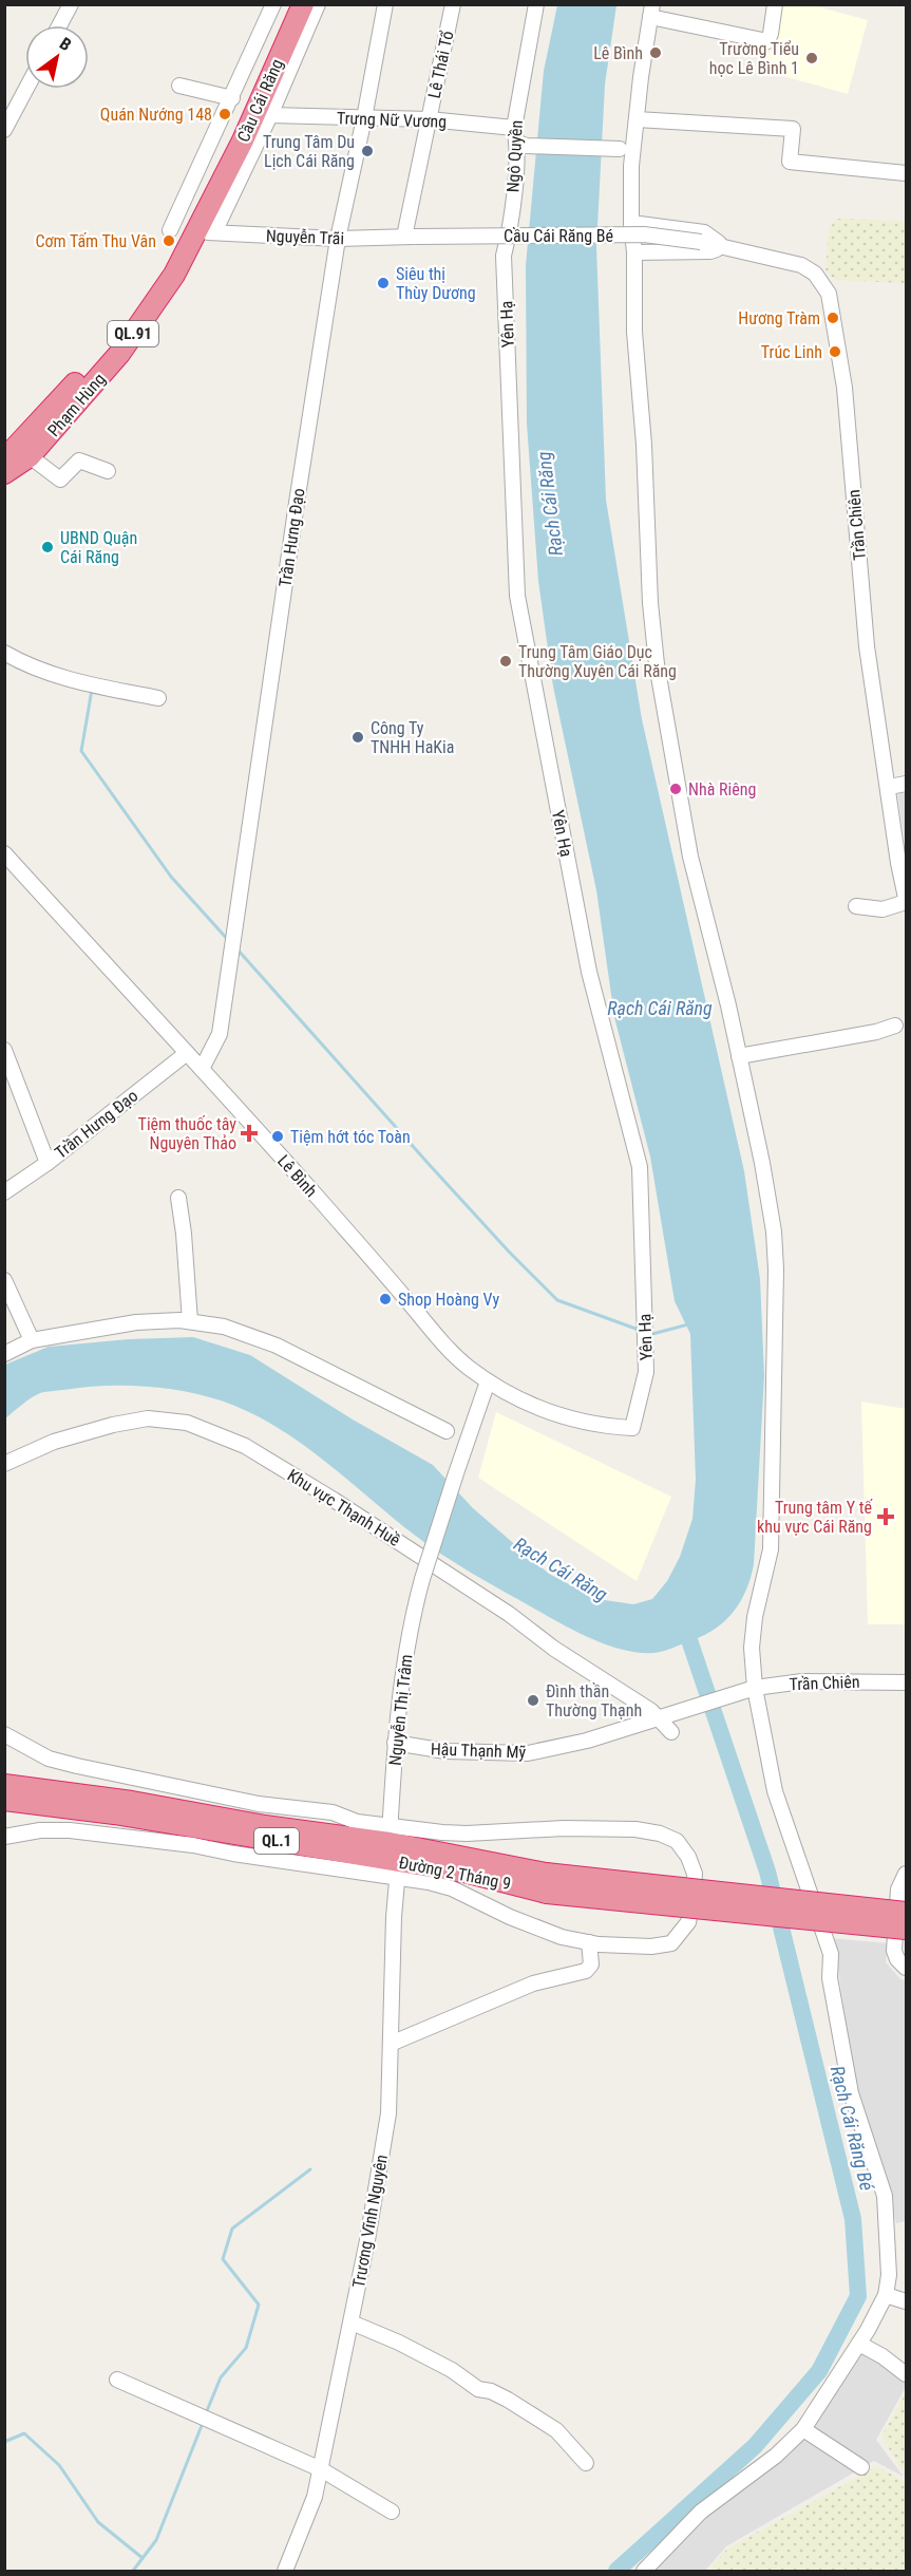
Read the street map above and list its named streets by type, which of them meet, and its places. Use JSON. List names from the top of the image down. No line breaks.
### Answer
{"streets":{"highway":["Cầu Cái Răng","QL.91","Phạm Hùng","QL.1","Đường 2 Tháng 9"],"street":["Lê Thái Tổ","Trưng Nữ Vương","Ngô Quyền","Cầu Cái Răng Bé","Nguyễn Trãi","Yên Hạ","Trần Chiên","Trần Hưng Đạo","Lê Bình","Khu vực Thạnh Huề","Nguyễn Thị Trâm","Hậu Thạnh Mỹ","Trương Vĩnh Nguyên"]},"crossings":[["Lê Thái Tổ","Trưng Nữ Vương"],["Lê Thái Tổ","Cầu Cái Răng Bé"],["Lê Thái Tổ","Nguyễn Trãi"],["Cầu Cái Răng","Phạm Hùng"],["Trưng Nữ Vương","Ngô Quyền"],["Trưng Nữ Vương","Trần Hưng Đạo"],["Ngô Quyền","Yên Hạ"],["Cầu Cái Răng Bé","Nguyễn Trãi"],["Cầu Cái Răng Bé","Trần Chiên"],["Nguyễn Trãi","Phạm Hùng"],["Nguyễn Trãi","Trần Hưng Đạo"],["Yên Hạ","Lê Bình"],["Trần Chiên","Hậu Thạnh Mỹ"],["Trần Hưng Đạo","Lê Bình"],["Lê Bình","Nguyễn Thị Trâm"],["Khu vực Thạnh Huề","Hậu Thạnh Mỹ"],["Nguyễn Thị Trâm","Hậu Thạnh Mỹ"],["Nguyễn Thị Trâm","Đường 2 Tháng 9"],["Nguyễn Thị Trâm","Trương Vĩnh Nguyên"],["Đường 2 Tháng 9","Trương Vĩnh Nguyên"]],"water":["Rạch Cái Răng","Rạch Cái Răng Bé"],"places":{"other":["Lê Bình","Trường Tiểu học Lê Bình 1","Quán Nướng 148","Trung Tâm Du Lịch Cái Răng","Cơm Tấm Thu Vân","Siêu thị Thùy Dương","Hương Tràm","Trúc Linh","UBND Quận Cái Răng","Trung Tâm Giáo Dục Thường Xuyên Cái Răng","Công Ty TNHH HaKia","Nhà Riêng","Tiệm hớt tóc Toàn","Shop Hoàng Vy","Đình thần Thường Thạnh"],"health":["Tiệm thuốc tây Nguyên Thảo","Trung tâm Y tế khu vực Cái Răng"]},"north":"top right"}
